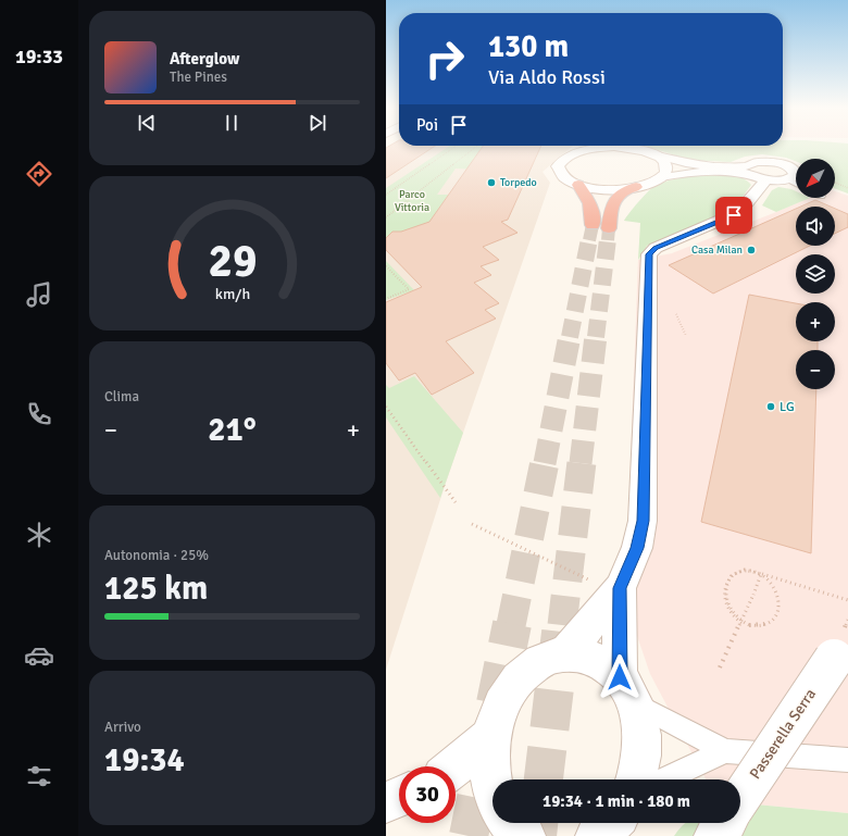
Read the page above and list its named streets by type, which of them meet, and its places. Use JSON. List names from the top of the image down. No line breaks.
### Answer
{"streets":{"street":["Passerella Serra"]},"parks":["Parco Vittoria"],"places":["Torpedo","Casa Milan","LG"],"north":"bottom left","page":{"tabs":"19:33","turn":["130 m","Via Aldo Rossi"],"song":["Afterglow","The Pines"],"then":"Poi","map_buttons":["+","−"],"tile":["Clima",["Autonomia · 25%","125 km"],["Arrivo","19:34"]],"heat":["−","21°","+"],"limit":"30","trip":"19:34 · 1 min · 180 m","gauge":["29","km/h"]}}
